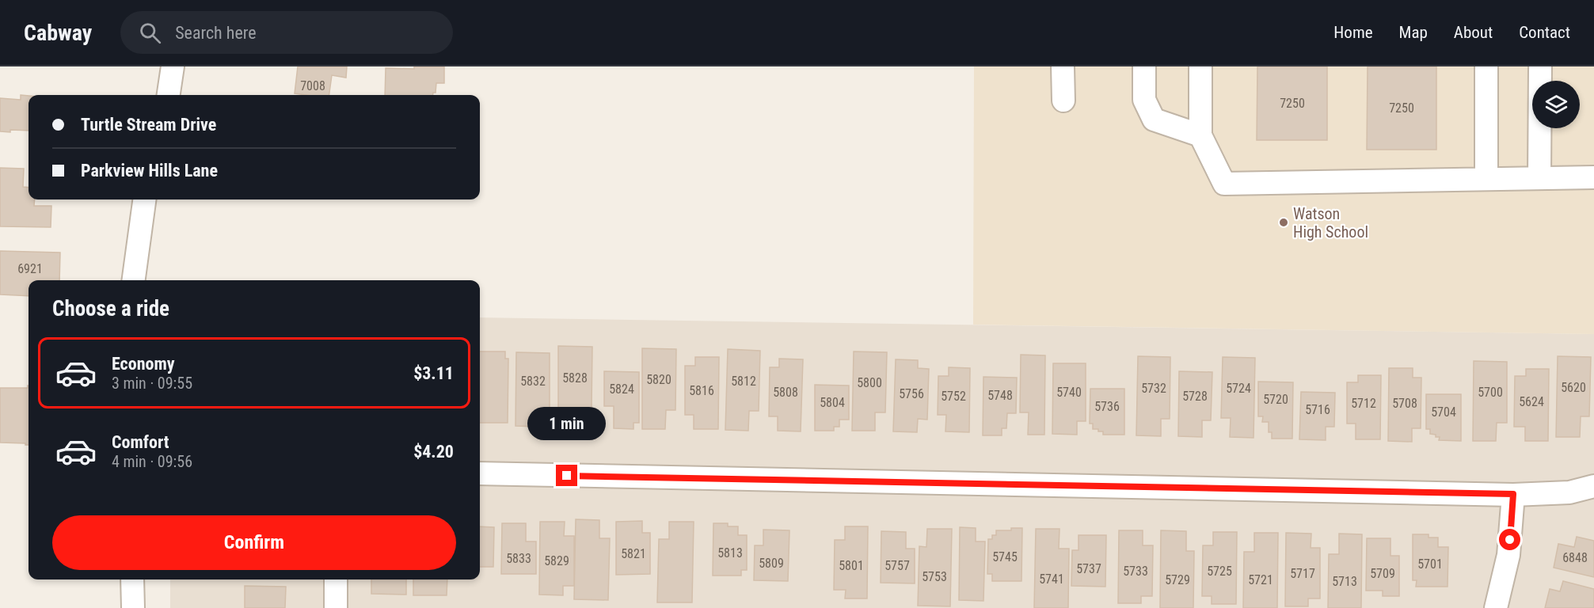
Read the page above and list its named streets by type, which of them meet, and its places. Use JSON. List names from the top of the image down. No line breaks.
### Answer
{"places":["Watson High School"],"house_numbers":["7008","7250","7250","6921","5828","5820","5832","5812","5800","5620","5732","5724","5824","5816","5808","5740","5700","5756","5748","5752","5728","5720","5624","5804","5712","5708","5736","5716","5704","5813","5821","5745","6848","5833","5829","5809","5701","5801","5757","5737","5733","5725","5717","5709","5753","5741","5729","5721","5713"],"page":{"header":"Cabway","search":"Search here","nav":["Home","Map","About","Contact"],"banner":["Turtle Stream Drive","Parkview Hills Lane"],"heading":"Choose a ride","list":[{"name":"Economy","note":"3 min · 09:55","value":"$3.11"},{"name":"Comfort","note":"4 min · 09:56","value":"$4.20"}],"bubble":"1 min","buttons":"Confirm"}}
